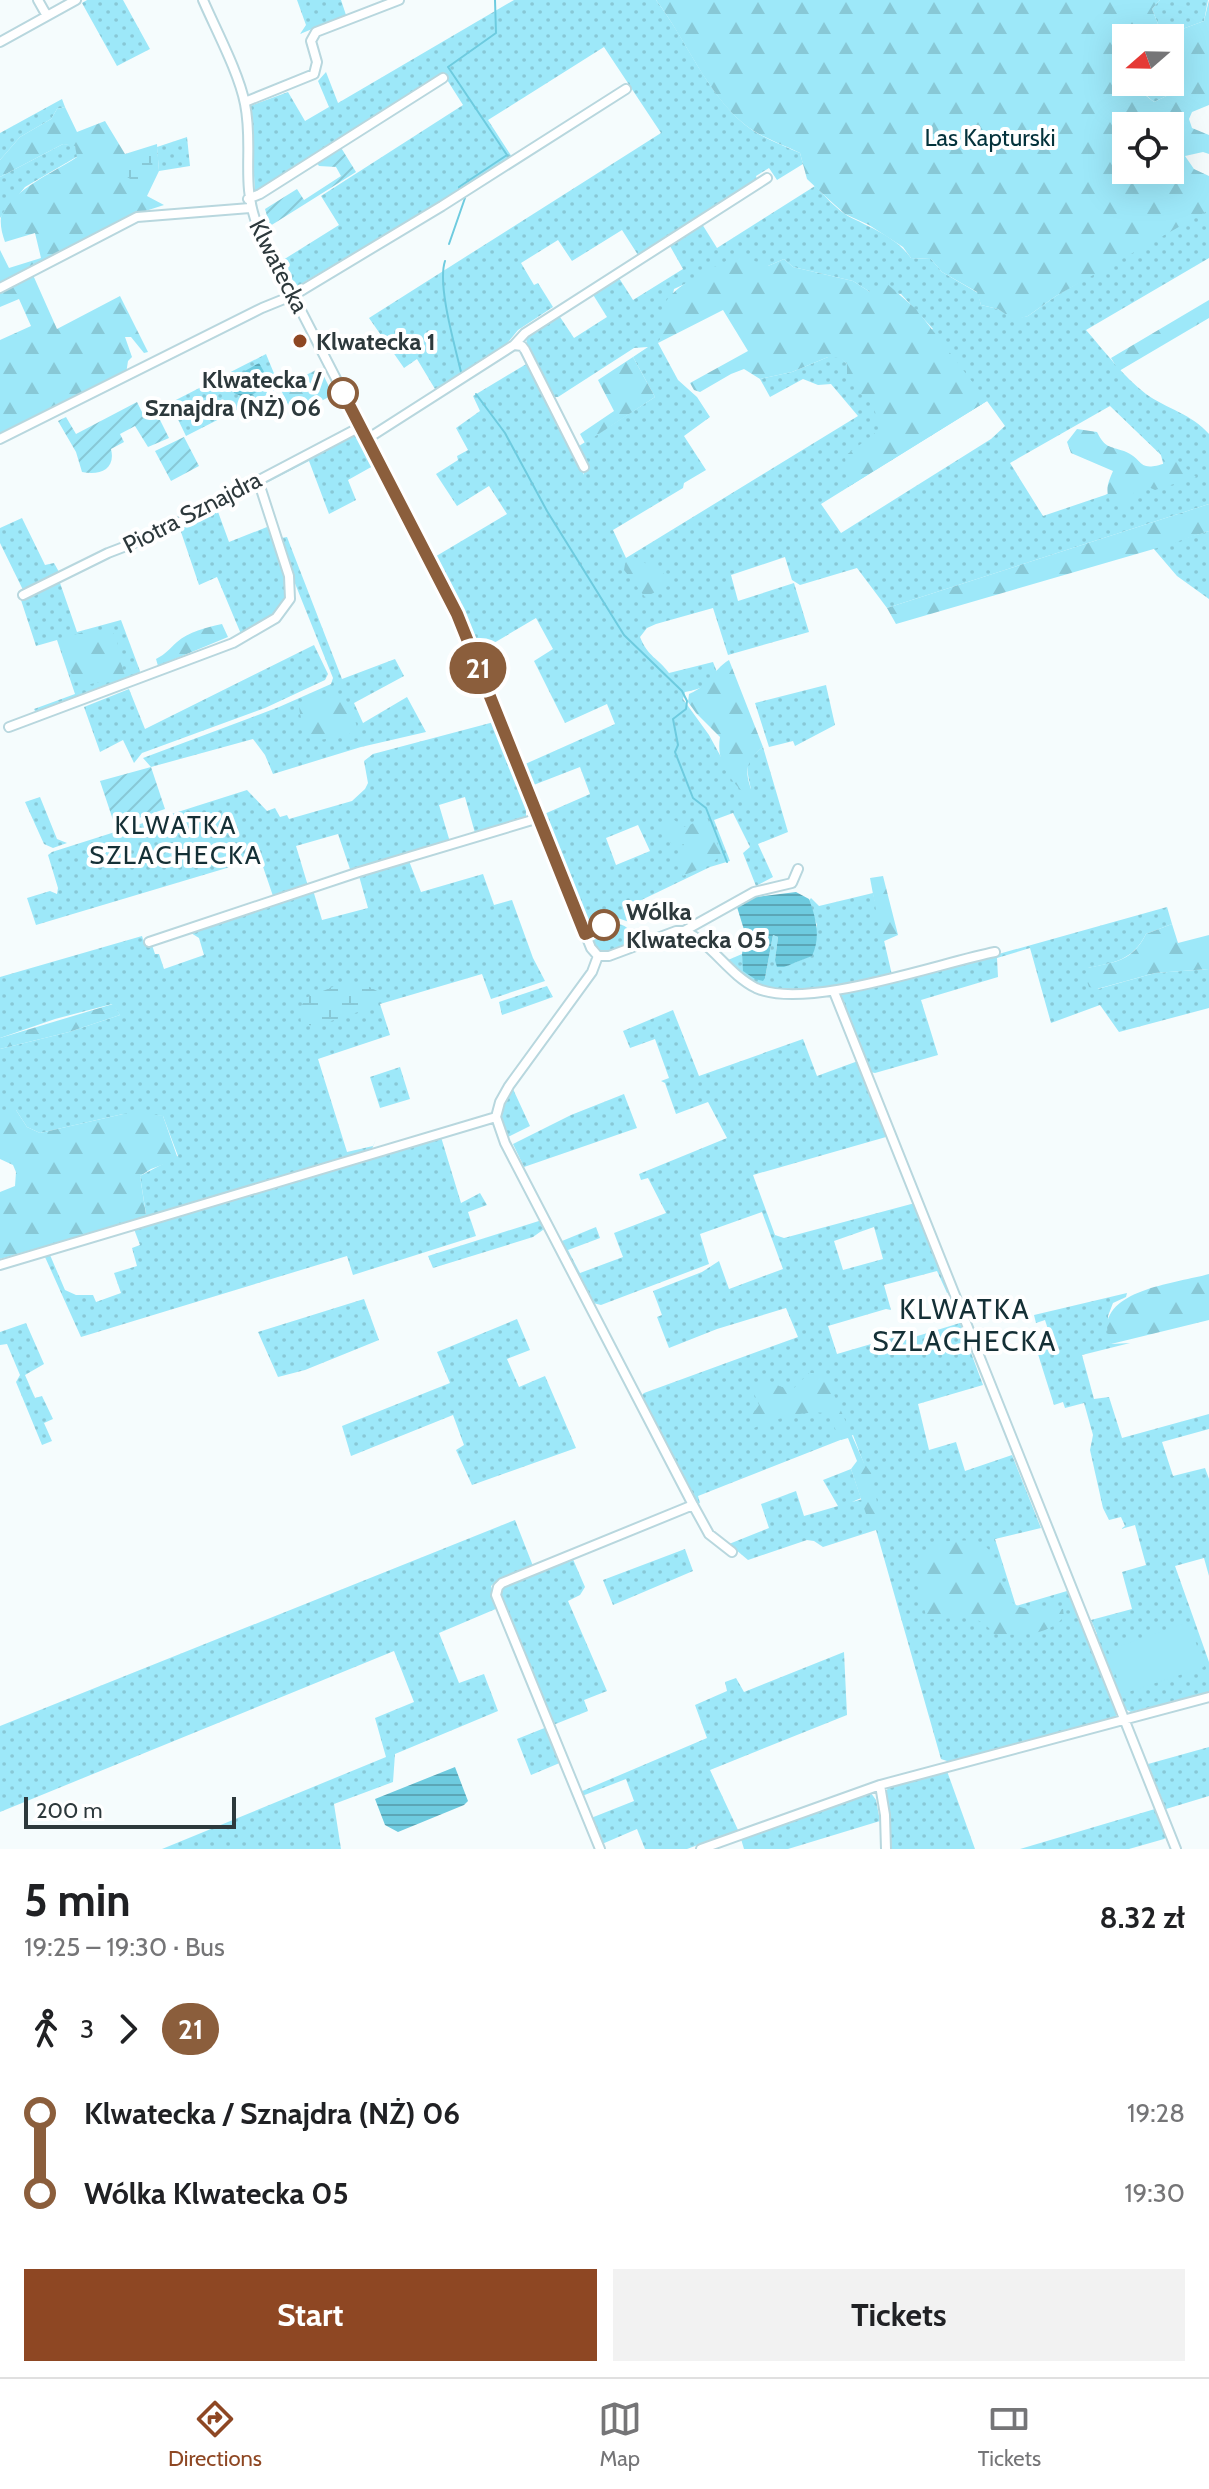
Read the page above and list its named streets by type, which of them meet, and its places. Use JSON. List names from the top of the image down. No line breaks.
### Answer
{"streets":{"street":["Klwatecka","Piotra Sznajdra"]},"crossings":[["Klwatecka","Piotra Sznajdra"]],"districts":["KLWATKA SZLACHECKA","KLWATKA SZLACHECKA"],"parks":["Las Kapturski"],"places":["Klwatecka 1","Klwatecka / Sznajdra (NŻ) 06","Wólka Klwatecka 05"],"lines":["bus line 21"],"scale_bar":"200 m","north":"left","page":{"on_map":"21","scale":"200 m","heading":["5 min","19:25 – 19:30 · Bus","8.32 zł"],"legs":["3","21"],"list":[{"name":"Klwatecka / Sznajdra (NŻ) 06","value":"19:28"},{"name":"Wólka Klwatecka 05","value":"19:30"}],"buttons":["Start","Tickets"],"tabs":["Directions","Map","Tickets"]}}
